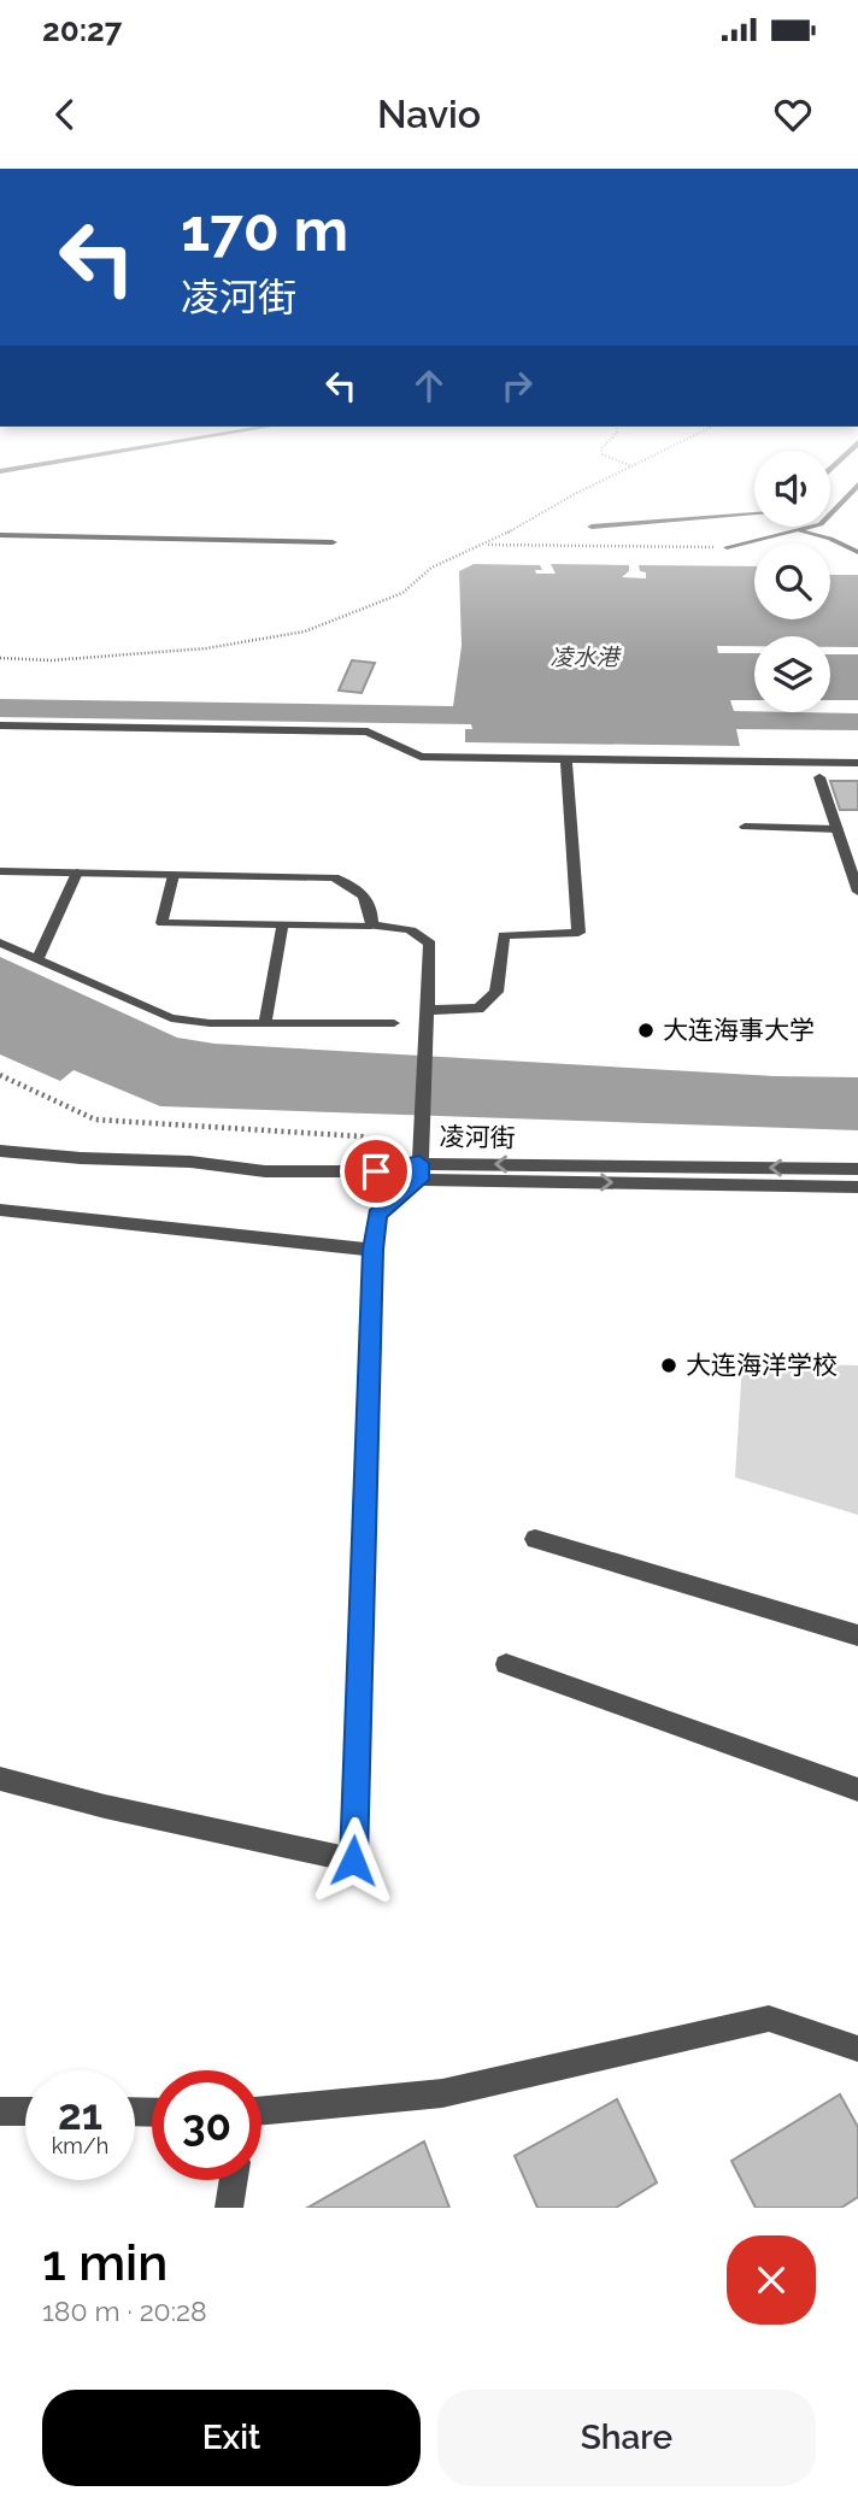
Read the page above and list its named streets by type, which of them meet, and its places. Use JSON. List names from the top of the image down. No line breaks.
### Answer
{"streets":{"street":["凌河街"]},"water":["凌水港"],"places":["大连海事大学","大连海洋学校"],"page":{"status":"20:27","header":"Navio","turn":["170 m","凌河街"],"speed":"21 km/h","limit":"30","heading":["1 min","180 m · 20:28"],"buttons":["Exit","Share"]}}
